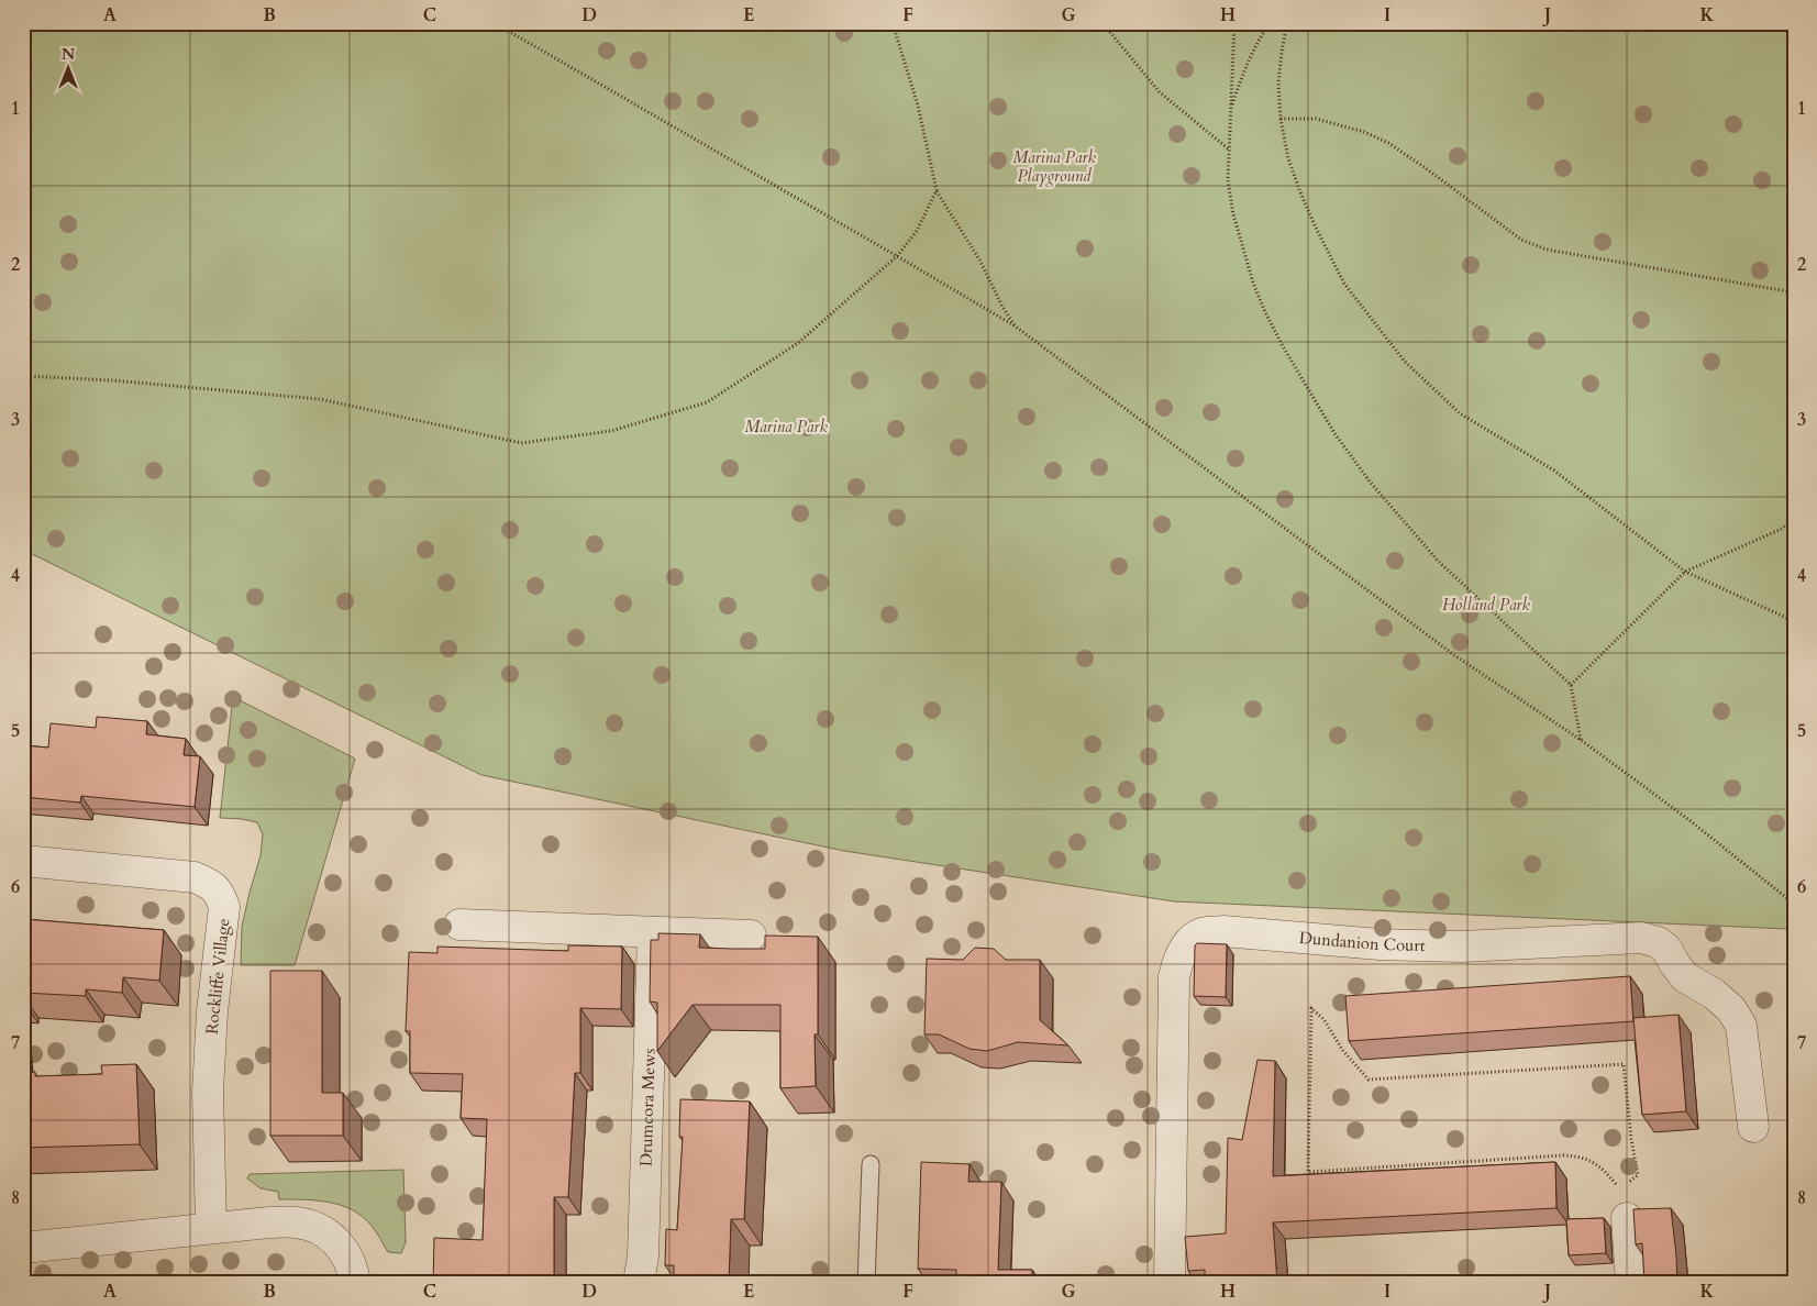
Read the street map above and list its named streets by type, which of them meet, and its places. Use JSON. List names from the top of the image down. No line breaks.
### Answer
{"streets":{"street":["Dundanion Court","Rockliffe Village","Drumcora Mews"]},"parks":["Marina Park Playground","Marina Park","Holland Park"],"north":"top","grid":{"columns":["A","B","C","D","E","F","G","H","I","J","K"],"rows":["1","2","3","4","5","6","7","8"]}}
